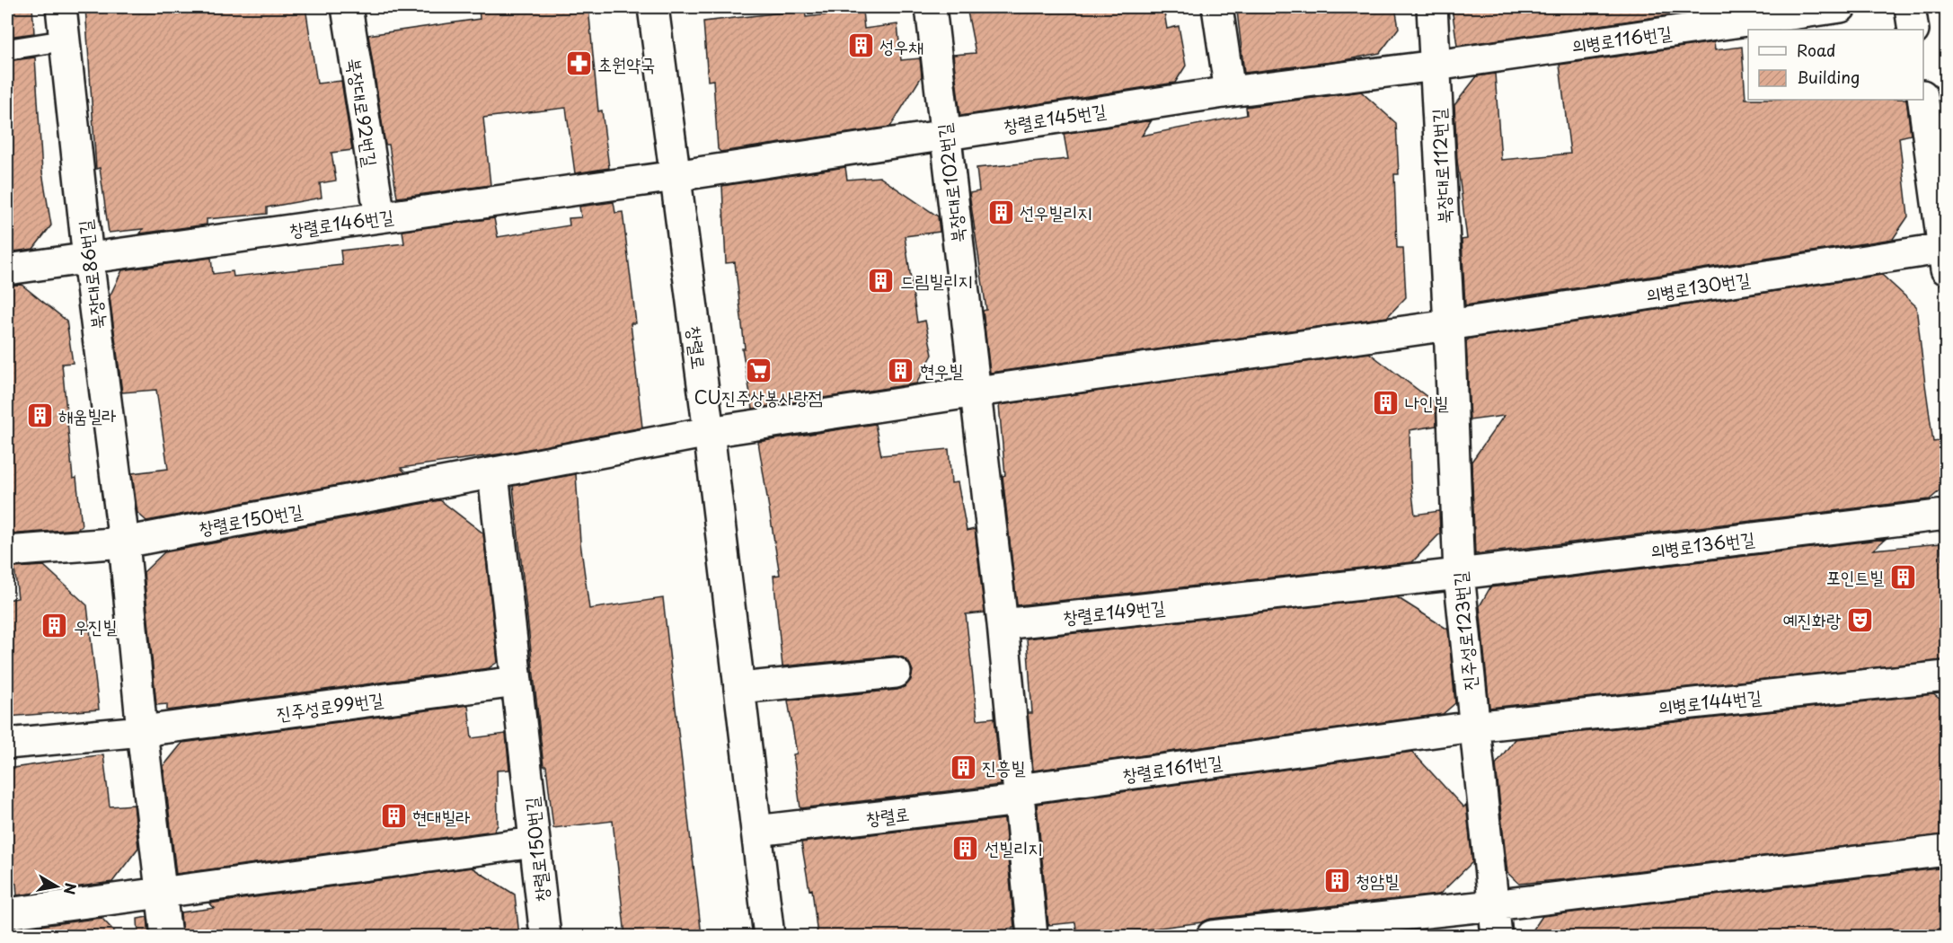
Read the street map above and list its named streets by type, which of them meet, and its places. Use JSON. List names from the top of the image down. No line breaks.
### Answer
{"streets":{"street":["의병로116번길","북장대로92번길","창렬로145번길","북장대로112번길","북장대로102번길","창렬로146번길","북장대로86번길","의병로130번길","창렬로","창렬로150번길","의병로136번길","창렬로149번길","진주성로123번길","의병로144번길","진주성로99번길","창렬로161번길"]},"crossings":[["의병로116번길","창렬로145번길"],["의병로116번길","북장대로112번길"],["북장대로92번길","창렬로146번길"],["창렬로145번길","북장대로112번길"],["창렬로145번길","북장대로102번길"],["창렬로145번길","창렬로146번길"],["창렬로145번길","창렬로"],["북장대로112번길","의병로130번길"],["북장대로112번길","진주성로123번길"],["창렬로146번길","북장대로86번길"],["창렬로146번길","창렬로"],["북장대로86번길","창렬로150번길"],["의병로130번길","진주성로123번길"],["창렬로","창렬로150번길"],["창렬로","창렬로161번길"],["창렬로150번길","진주성로99번길"],["의병로136번길","창렬로149번길"],["의병로136번길","진주성로123번길"],["창렬로149번길","진주성로123번길"],["진주성로123번길","의병로144번길"],["진주성로123번길","창렬로161번길"],["의병로144번길","창렬로161번길"]],"places":{"building":["성우채","선우빌리지","드림빌리지","현우빌","나인빌","해움빌라","포인트빌","우진빌","진흥빌","현대빌라","선빌리지","청암빌"],"pharmacy":["초원약국"],"supermarket":["CU진주상봉사랑점"],"theatre":["예진화랑"]},"legend":["Road","Building"],"north":"right"}
